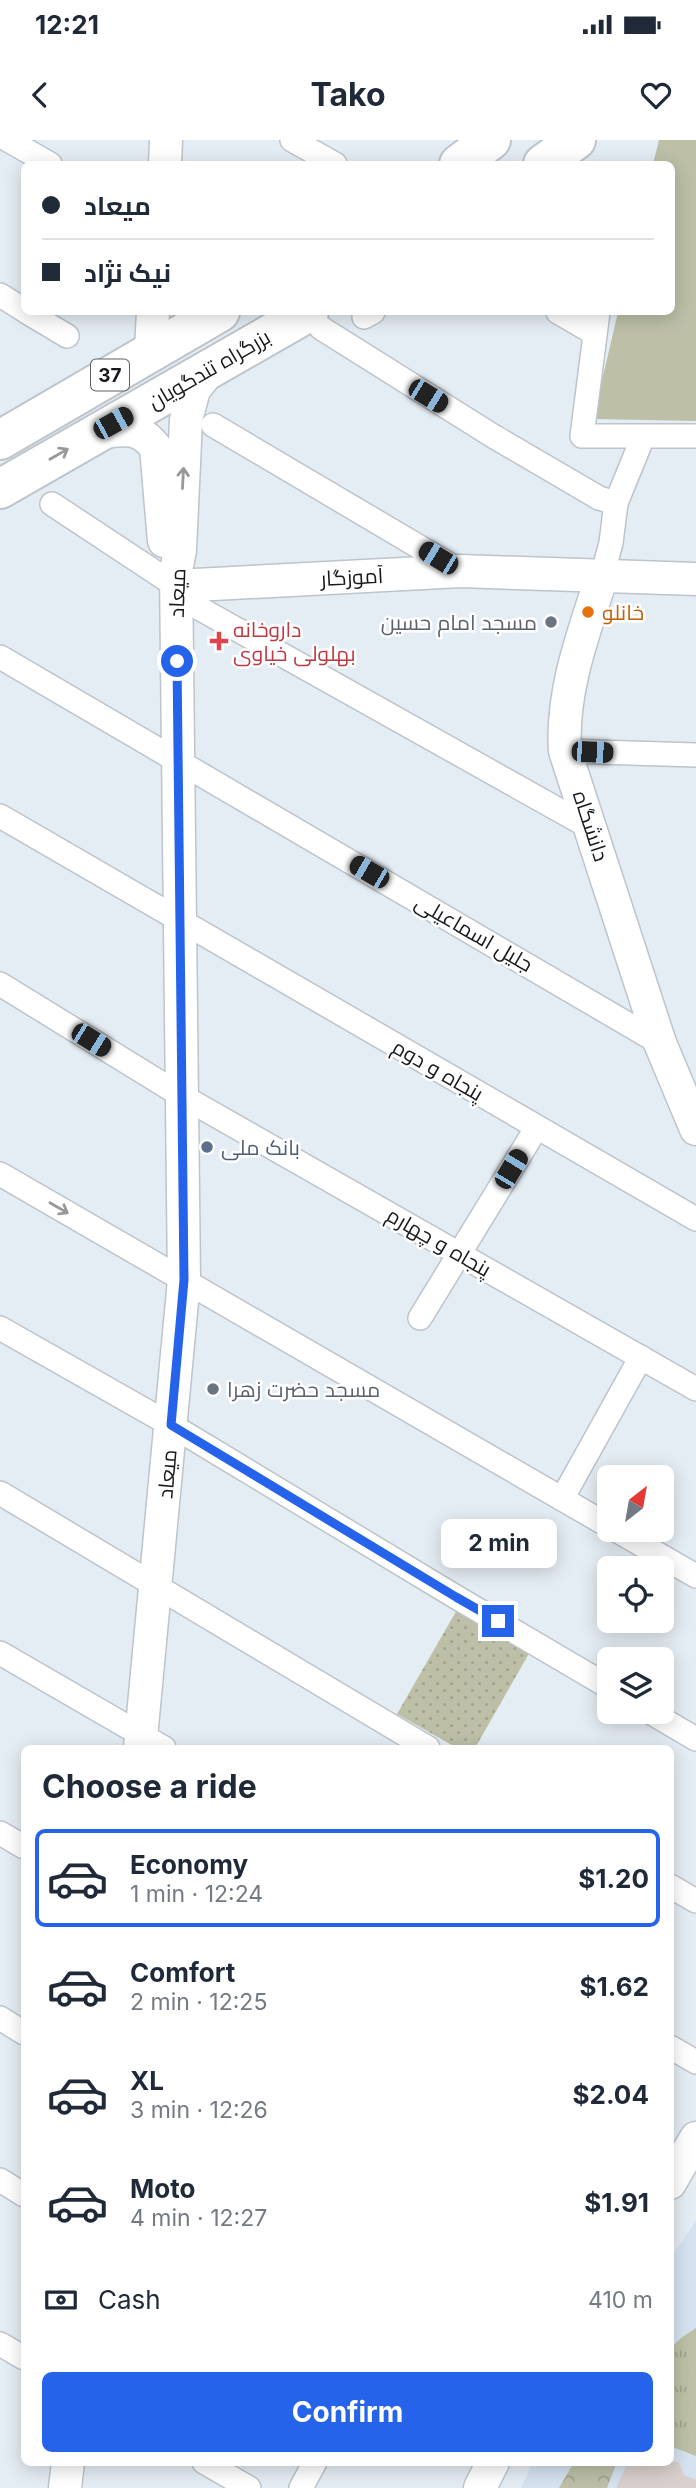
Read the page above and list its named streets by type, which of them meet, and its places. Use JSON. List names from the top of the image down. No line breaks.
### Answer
{"streets":{"highway":["بزرگراه تندگویان","37"],"street":["آموزگار","میعاد","دانشگاه","جلیل اسماعیلی","پنجاه و دوم","پنجاه و چهارم"]},"crossings":[["بزرگراه تندگویان","میعاد"],["آموزگار","میعاد"],["آموزگار","دانشگاه"],["میعاد","جلیل اسماعیلی"],["میعاد","پنجاه و دوم"],["میعاد","پنجاه و چهارم"],["دانشگاه","جلیل اسماعیلی"]],"places":{"other":["خانلو","مسجد امام حسین","بانک ملی","مسجد حضرت زهرا"],"health":["داروخانه بهلولی خیاوی"]},"north":"top right","page":{"status":"12:21","header":"Tako","banner":["میعاد","نیک نژاد"],"bubble":"2 min","heading":"Choose a ride","list":[{"name":"Economy","note":"1 min · 12:24","value":"$1.20"},{"name":"Comfort","note":"2 min · 12:25","value":"$1.62"},{"name":"XL","note":"3 min · 12:26","value":"$2.04"},{"name":"Moto","note":"4 min · 12:27","value":"$1.91"}],"pay":["Cash","410 m"],"buttons":"Confirm"}}
